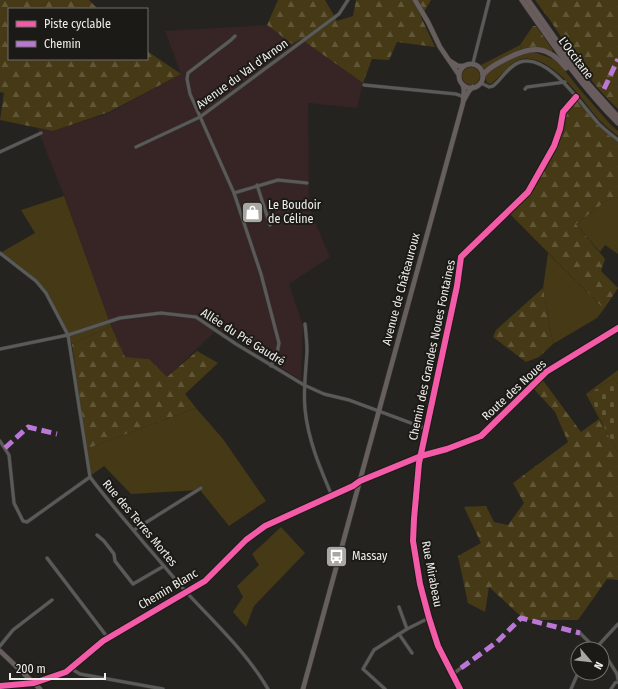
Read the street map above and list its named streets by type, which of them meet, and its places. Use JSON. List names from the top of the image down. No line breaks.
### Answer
{"streets":{"highway":["L'Occitane"],"main road":["Avenue de Châteauroux"],"street":["Avenue du Val d’Arnon","Allée du Pré Gaudré","Chemin des Grandes Noues Fontaines","Route des Noues","Rue des Terres Mortes","Rue Mirabeau","Chemin Blanc"]},"crossings":[["Avenue de Châteauroux","Allée du Pré Gaudré"],["Avenue de Châteauroux","Route des Noues"],["Avenue de Châteauroux","Chemin Blanc"],["Allée du Pré Gaudré","Chemin des Grandes Noues Fontaines"],["Allée du Pré Gaudré","Rue des Terres Mortes"],["Chemin des Grandes Noues Fontaines","Route des Noues"],["Chemin des Grandes Noues Fontaines","Rue Mirabeau"],["Route des Noues","Rue Mirabeau"],["Route des Noues","Chemin Blanc"],["Rue des Terres Mortes","Chemin Blanc"]],"places":{"shop":["Le Boudoir de Céline"],"bus stop":["Massay"]},"legend":["Piste cyclable","Chemin"],"scale_bar":"200 m","north":"bottom right"}
